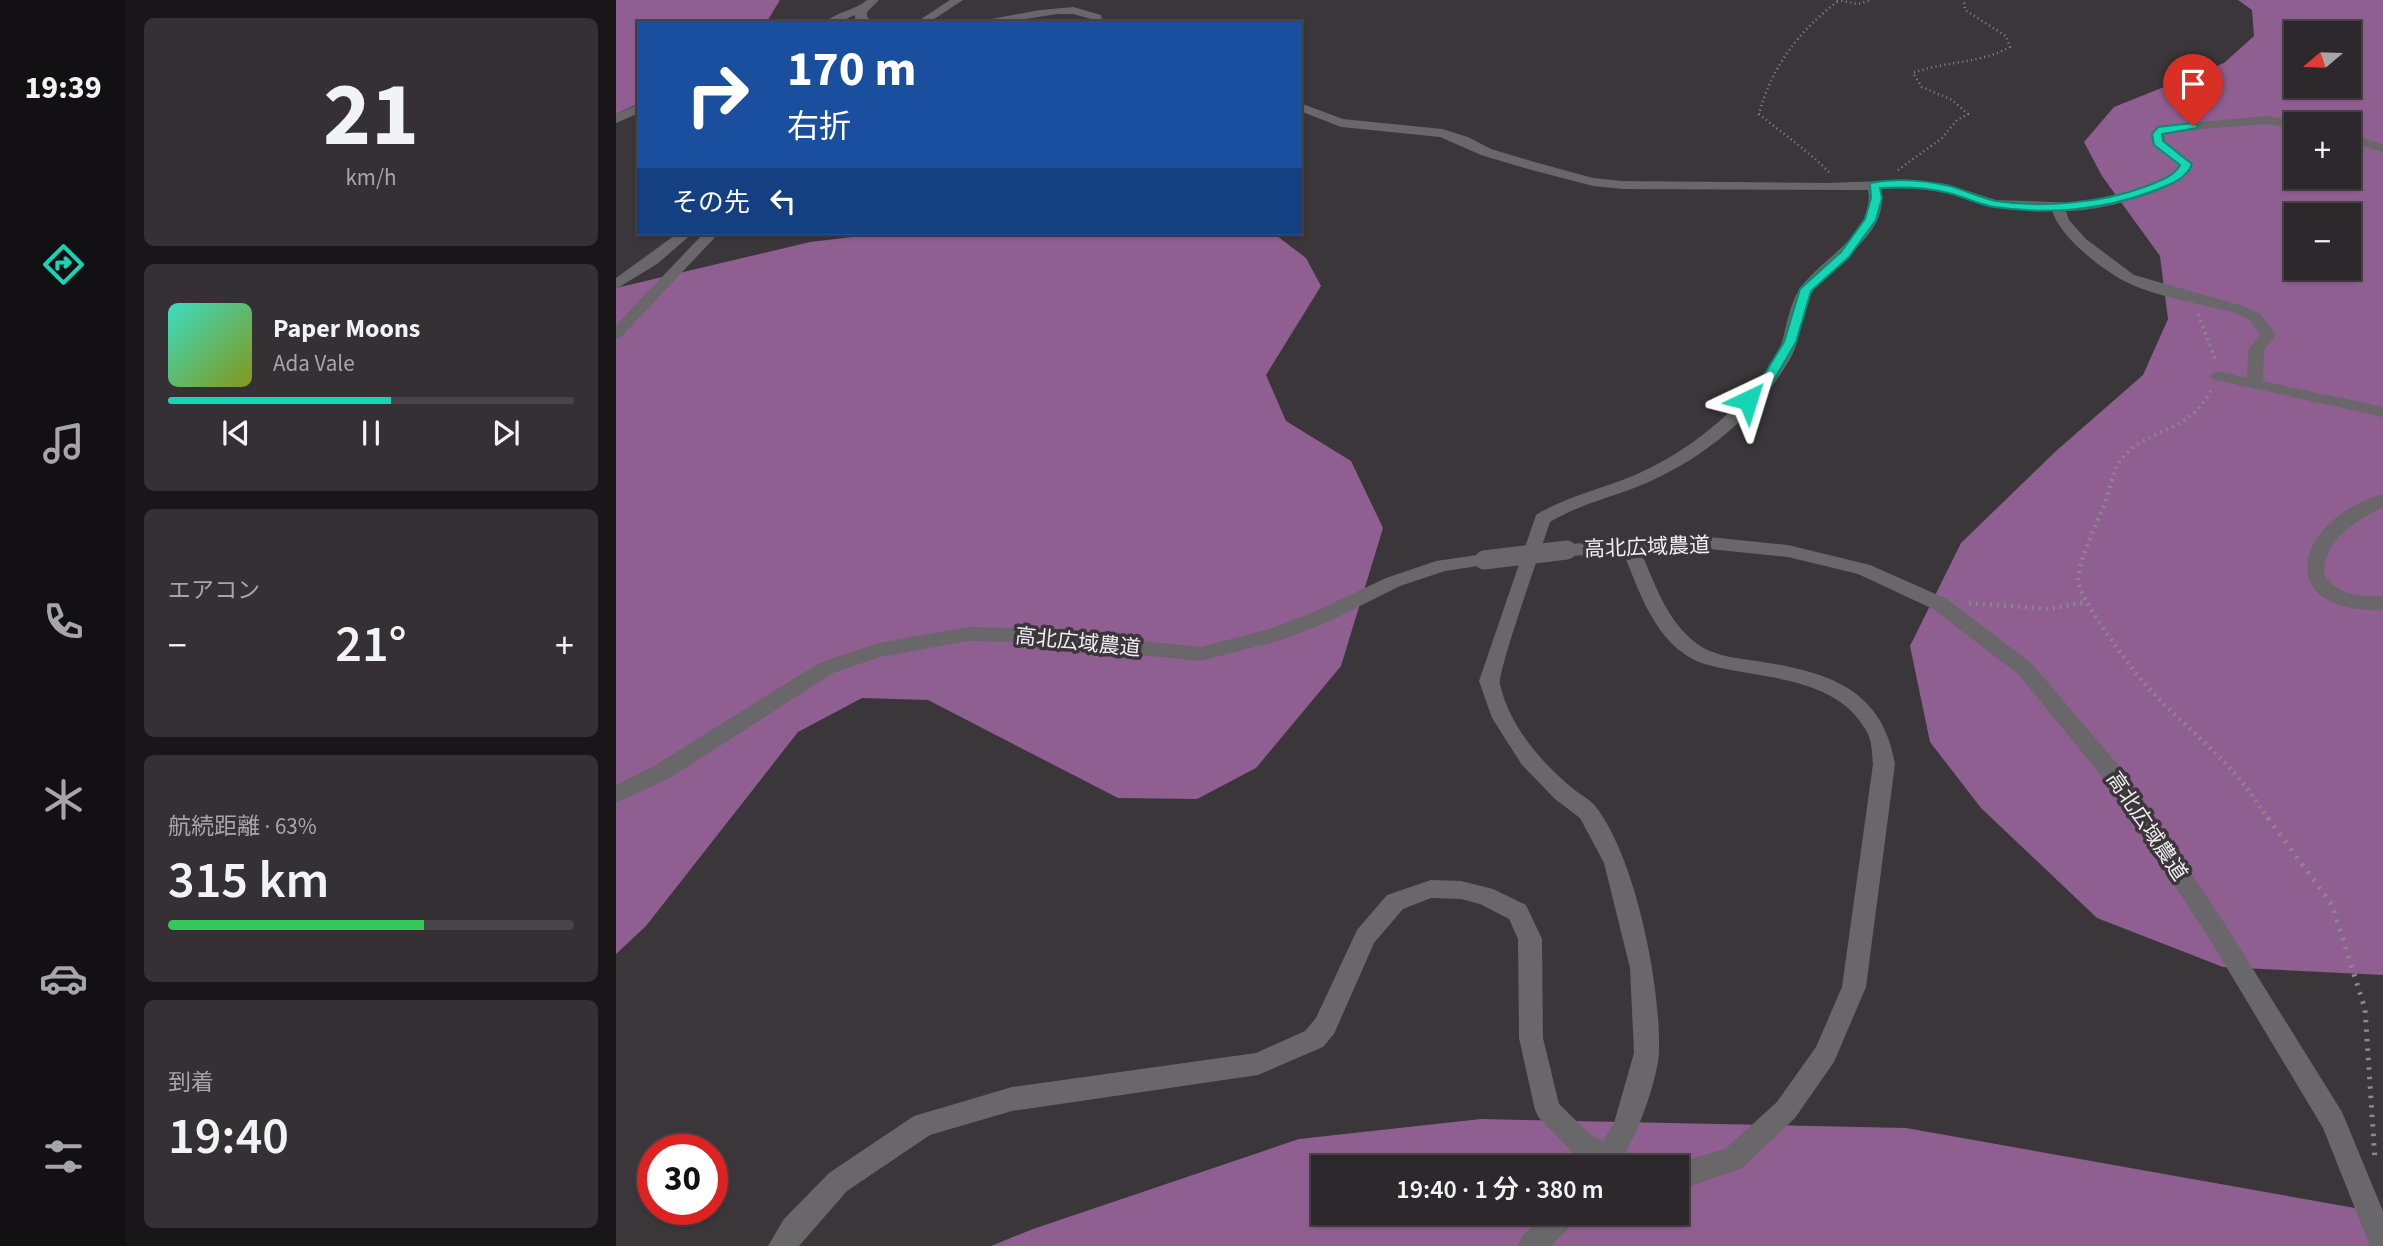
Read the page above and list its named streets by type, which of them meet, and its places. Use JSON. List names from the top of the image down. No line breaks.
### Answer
{"streets":{"street":["高北広域農道"]},"north":"left","page":{"tabs":"19:39","tile":[["21","km/h"],"エアコン",["航続距離 · 63%","315 km"],["到着","19:40"]],"map_buttons":["+","−"],"turn":["170 m","右折"],"then":"その先","song":["Paper Moons","Ada Vale"],"heat":["−","21°","+"],"limit":"30","trip":"19:40 · 1 分 · 380 m"}}
